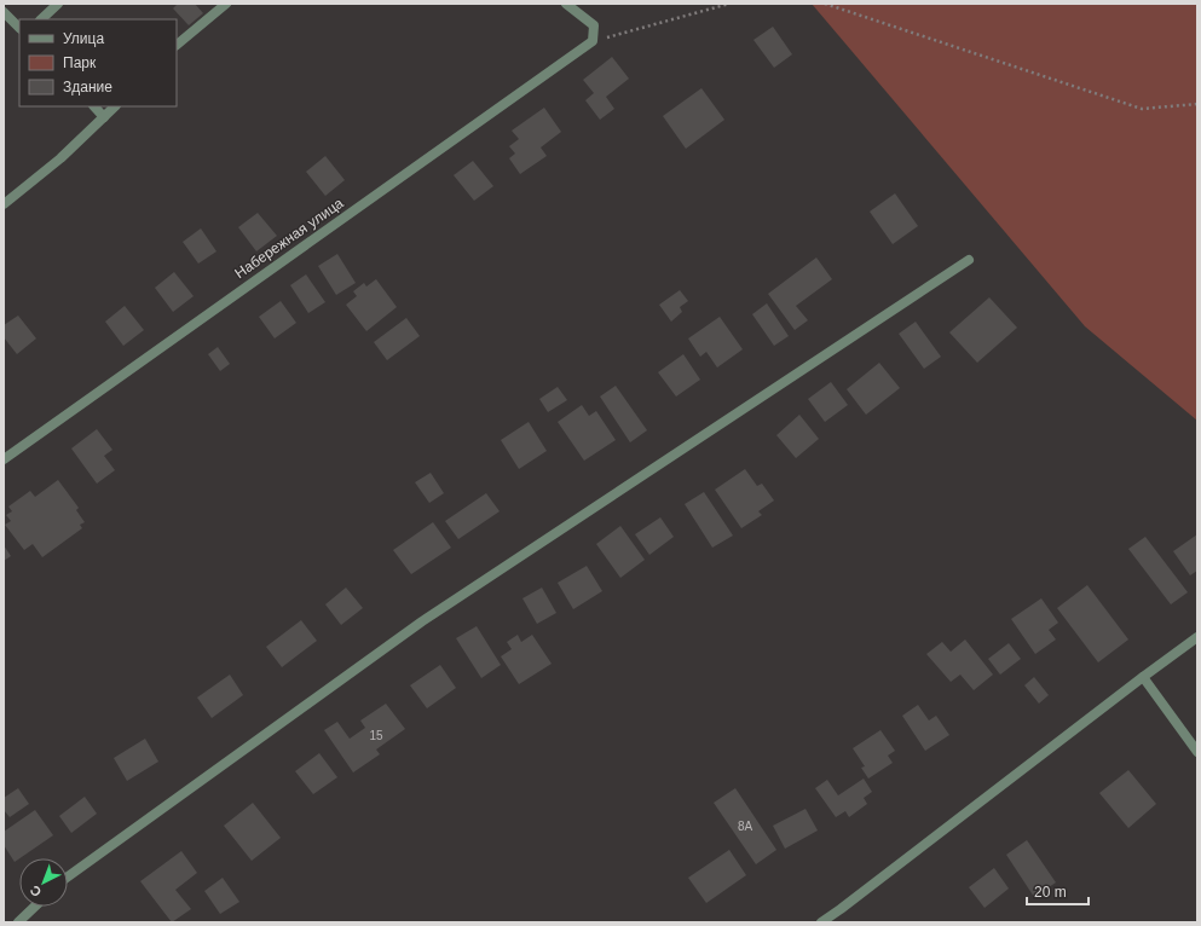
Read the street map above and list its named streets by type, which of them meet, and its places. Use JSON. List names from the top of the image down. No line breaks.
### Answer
{"streets":{"street":["Набережная улица"]},"house_numbers":["15","8А"],"legend":["Улица","Парк","Здание"],"scale_bar":"20 m","north":"bottom left"}
